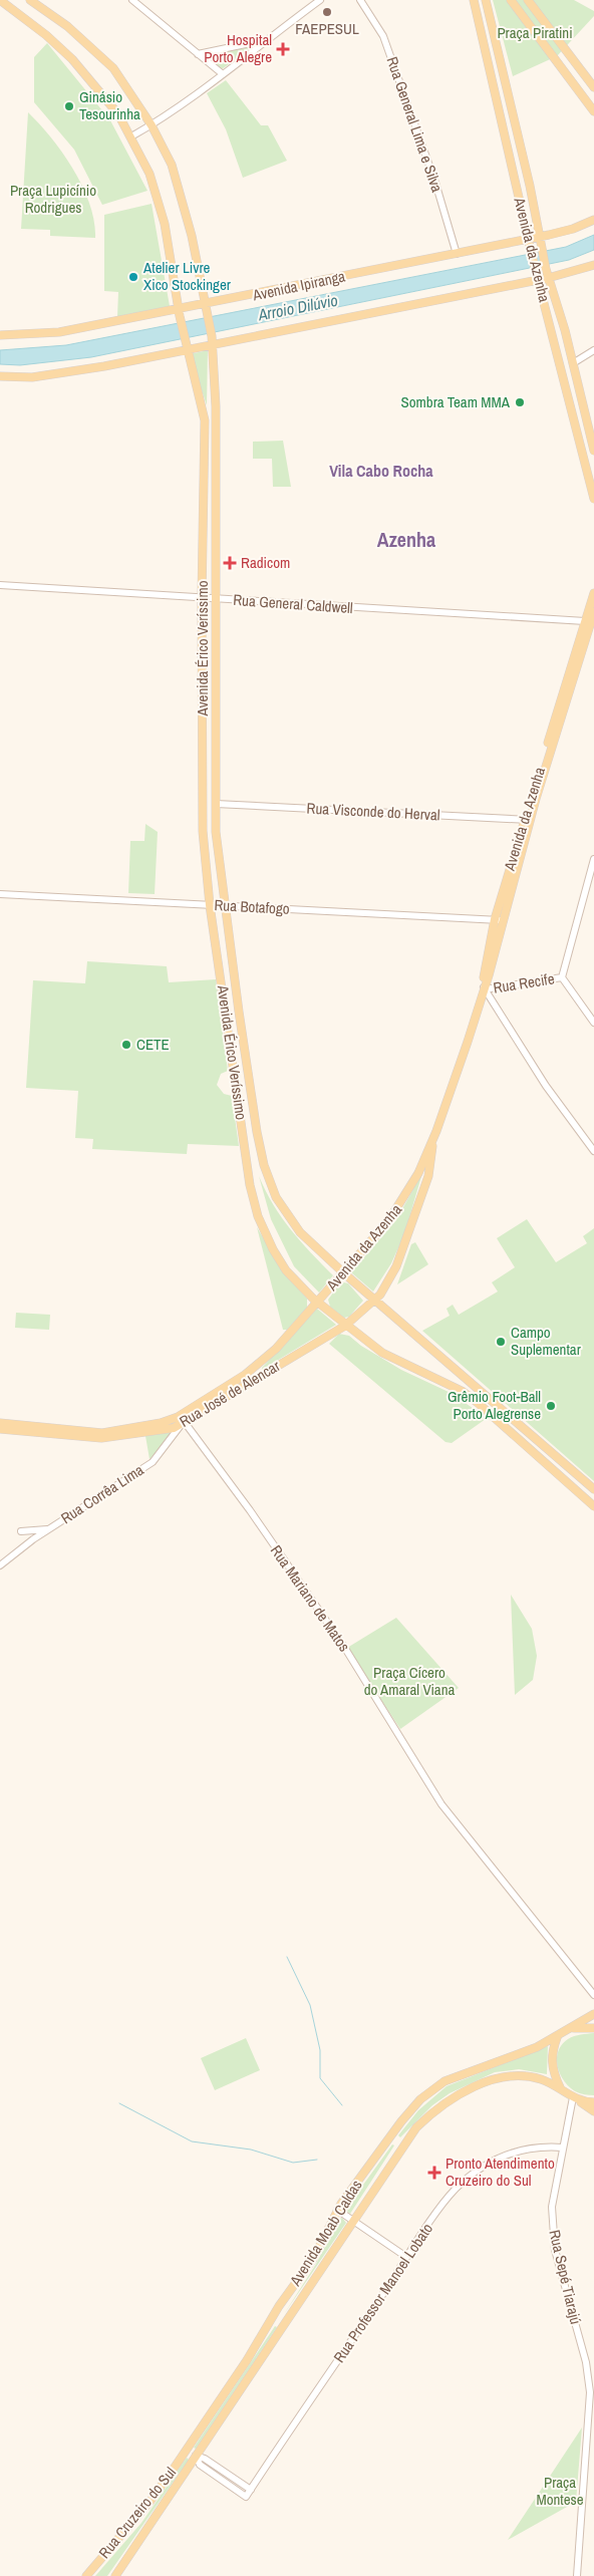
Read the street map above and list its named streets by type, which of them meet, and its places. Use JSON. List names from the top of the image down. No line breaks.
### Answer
{"streets":{"main road":["Avenida da Azenha","Avenida Ipiranga","Avenida Érico Veríssimo","Rua José de Alencar","Avenida Moab Caldas","Rua Cruzeiro do Sul"],"street":["Rua General Lima e Silva","Rua General Caldwell","Rua Visconde do Herval","Rua Botafogo","Rua Recife","Rua Corrêa Lima","Rua Mariano de Matos","Rua Sepé Tiarajú","Rua Professor Manoel Lobato"]},"crossings":[["Rua General Lima e Silva","Avenida Ipiranga"],["Avenida da Azenha","Avenida Ipiranga"],["Avenida da Azenha","Rua General Caldwell"],["Avenida da Azenha","Avenida Érico Veríssimo"],["Avenida da Azenha","Rua Visconde do Herval"],["Avenida da Azenha","Rua Botafogo"],["Avenida da Azenha","Rua Recife"],["Avenida da Azenha","Rua José de Alencar"],["Avenida Ipiranga","Avenida Érico Veríssimo"],["Rua General Caldwell","Avenida Érico Veríssimo"],["Avenida Érico Veríssimo","Rua Visconde do Herval"],["Avenida Érico Veríssimo","Rua Botafogo"],["Avenida Érico Veríssimo","Rua José de Alencar"],["Rua José de Alencar","Rua Corrêa Lima"],["Rua José de Alencar","Rua Mariano de Matos"],["Rua Corrêa Lima","Rua Mariano de Matos"],["Avenida Moab Caldas","Rua Sepé Tiarajú"],["Avenida Moab Caldas","Rua Professor Manoel Lobato"],["Avenida Moab Caldas","Rua Cruzeiro do Sul"],["Rua Sepé Tiarajú","Rua Professor Manoel Lobato"],["Rua Professor Manoel Lobato","Rua Cruzeiro do Sul"]],"districts":["Vila Cabo Rocha","Azenha"],"water":["Arroio Dilúvio"],"parks":["Praça Piratini","Praça Lupicínio Rodrigues","Praça Cícero do Amaral Viana","Praça Montese"],"places":{"other":["FAEPESUL","Ginásio Tesourinha","Atelier Livre Xico Stockinger","Sombra Team MMA","CETE","Campo Suplementar","Grêmio Foot-Ball Porto Alegrense"],"health":["Hospital Porto Alegre","Radicom","Pronto Atendimento Cruzeiro do Sul"]}}
